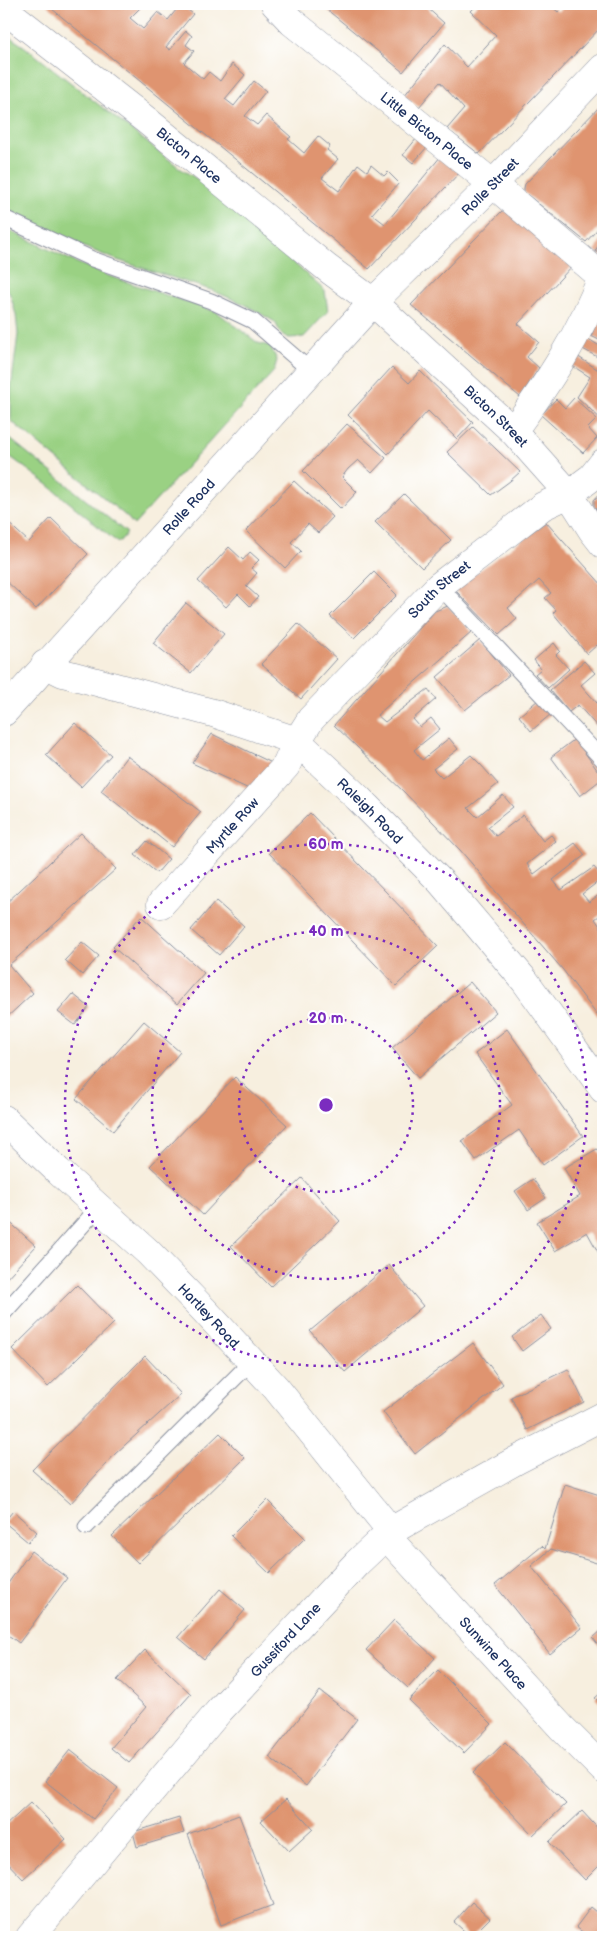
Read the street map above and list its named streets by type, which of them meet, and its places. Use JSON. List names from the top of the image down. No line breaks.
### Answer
{"streets":{"street":["Little Bicton Place","Bicton Place","Rolle Street","Bicton Street","Rolle Road","South Street","Raleigh Road","Myrtle Row","Hartley Road","Gussiford Lane","Sunwine Place"]},"crossings":[["Little Bicton Place","Rolle Street"],["Little Bicton Place","Bicton Street"],["Bicton Place","Rolle Street"],["Bicton Place","Bicton Street"],["Bicton Place","Rolle Road"],["Rolle Street","Bicton Street"],["Rolle Street","Rolle Road"],["Bicton Street","Rolle Road"],["Bicton Street","South Street"],["Rolle Road","Raleigh Road"],["South Street","Raleigh Road"],["South Street","Myrtle Row"],["Raleigh Road","Myrtle Row"],["Hartley Road","Gussiford Lane"],["Hartley Road","Sunwine Place"],["Gussiford Lane","Sunwine Place"]],"rings":["60 m","40 m","20 m"]}
